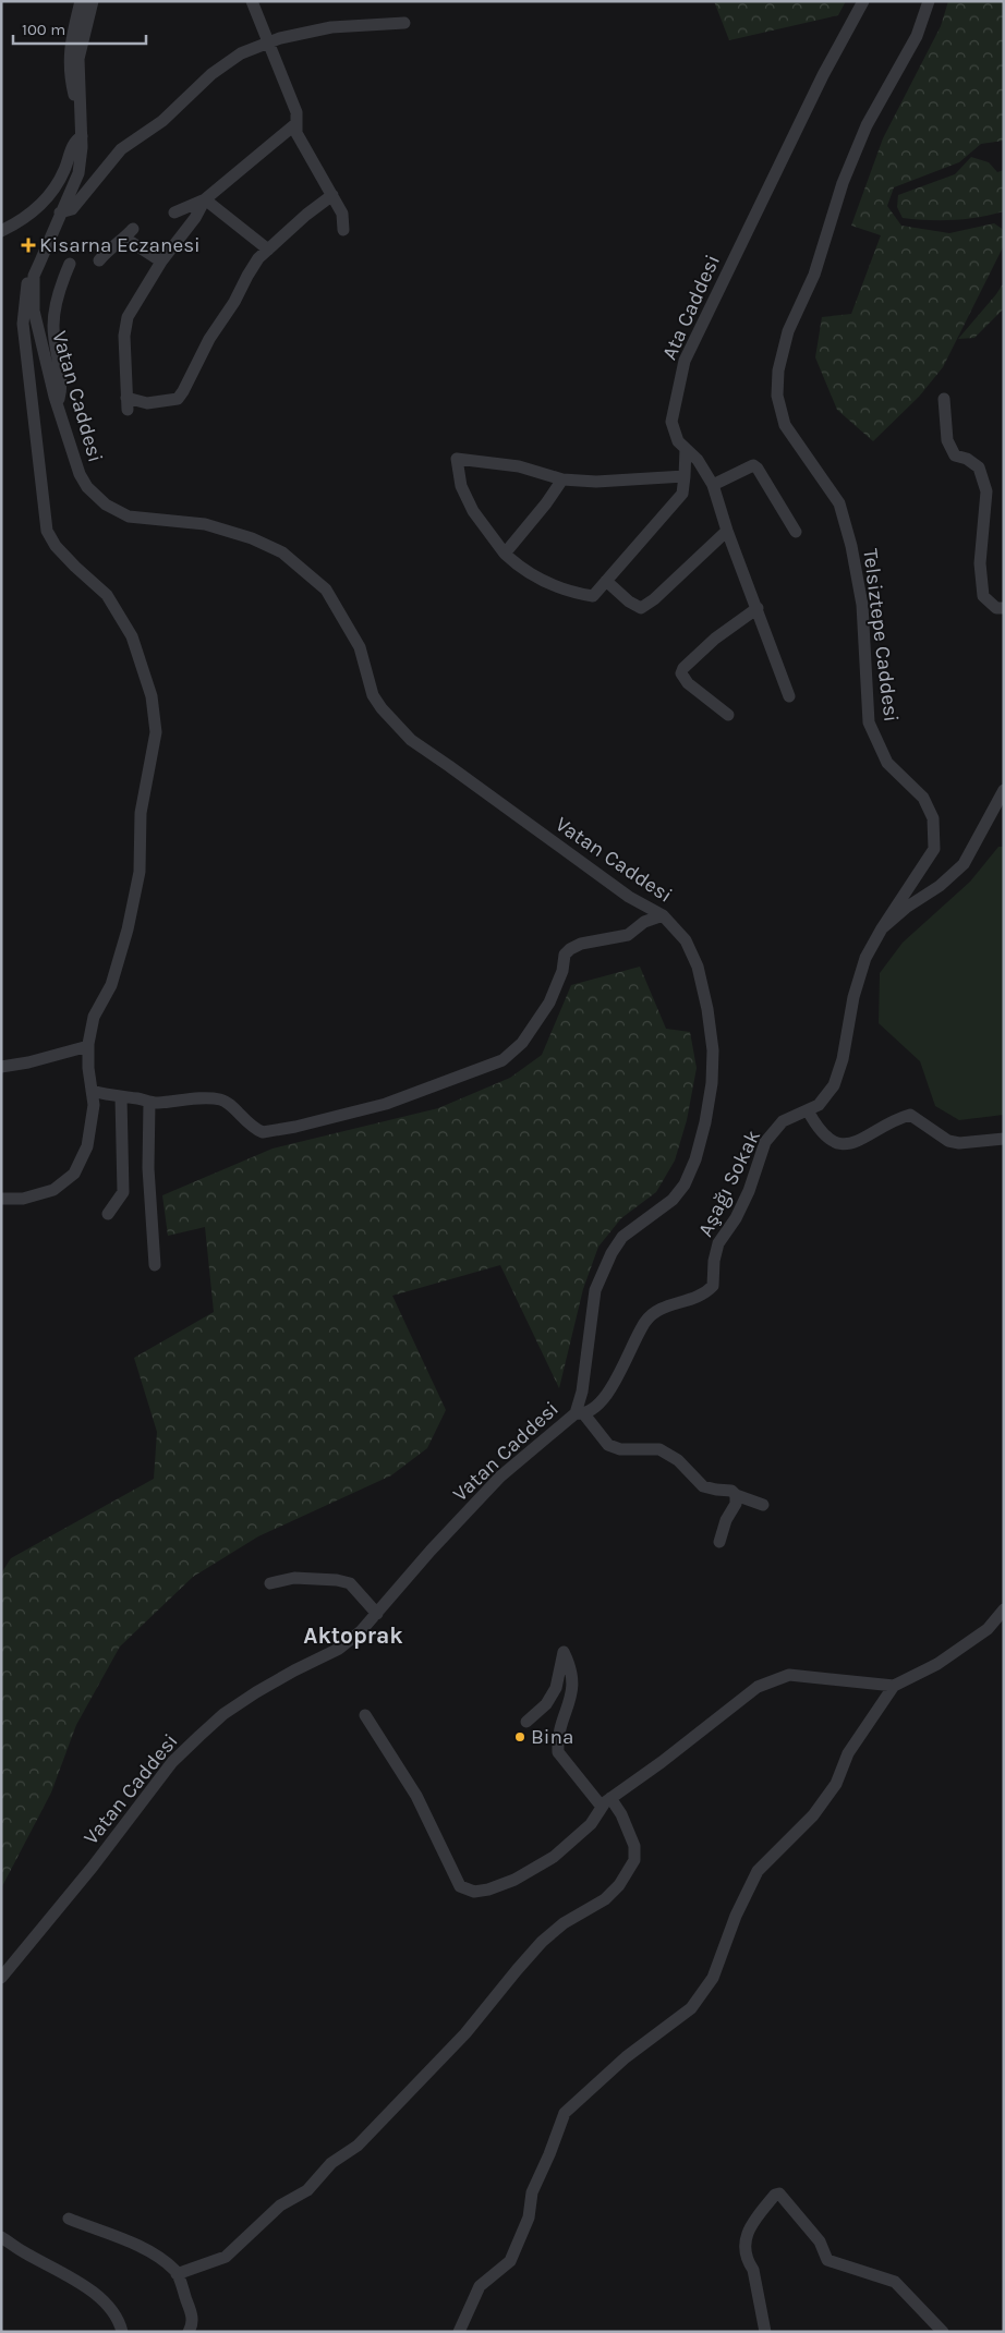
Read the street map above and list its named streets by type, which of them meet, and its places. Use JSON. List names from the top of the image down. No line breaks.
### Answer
{"streets":{"street":["Ata Caddesi","Vatan Caddesi","Telsiztepe Caddesi","Aşağı Sokak"]},"crossings":[["Vatan Caddesi","Aşağı Sokak"],["Telsiztepe Caddesi","Aşağı Sokak"]],"districts":["Aktoprak"],"places":{"health":["Kisarna Eczanesi"],"other":["Bina"]},"scale_bar":"100 m"}
